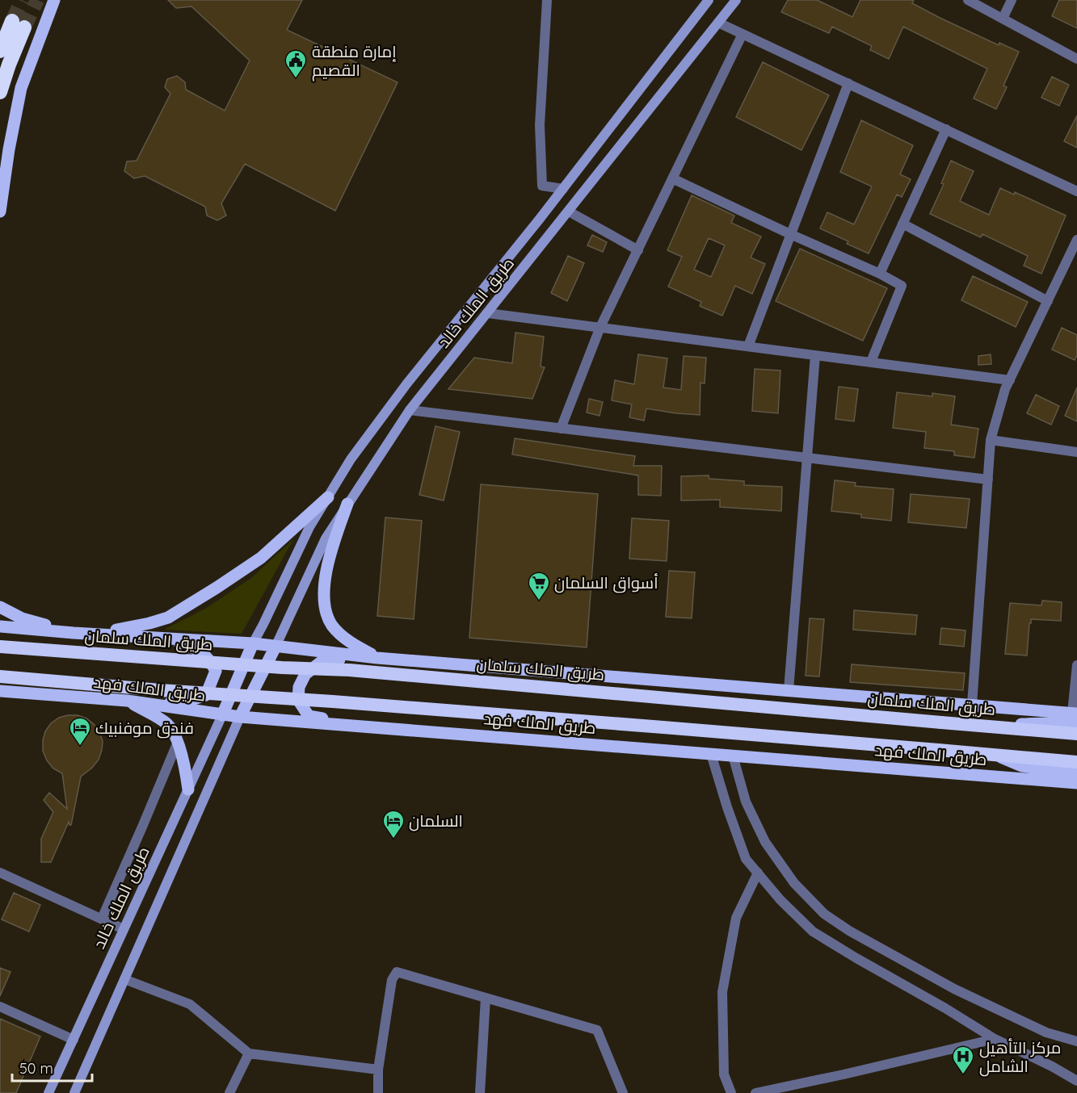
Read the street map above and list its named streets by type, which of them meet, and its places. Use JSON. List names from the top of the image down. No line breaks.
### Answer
{"streets":{"highway":["طريق الملك سلمان"],"main road":["طريق الملك خالد","طريق الملك فهد"]},"crossings":[["طريق الملك خالد","طريق الملك فهد"]],"places":{"public building":["إمارة منطقة القصيم"],"supermarket":["أسواق السلمان"],"hotel":["فندق موفنبيك","السلمان"],"hospital":["مركز التأهيل الشامل"]},"scale_bar":"50 m"}
